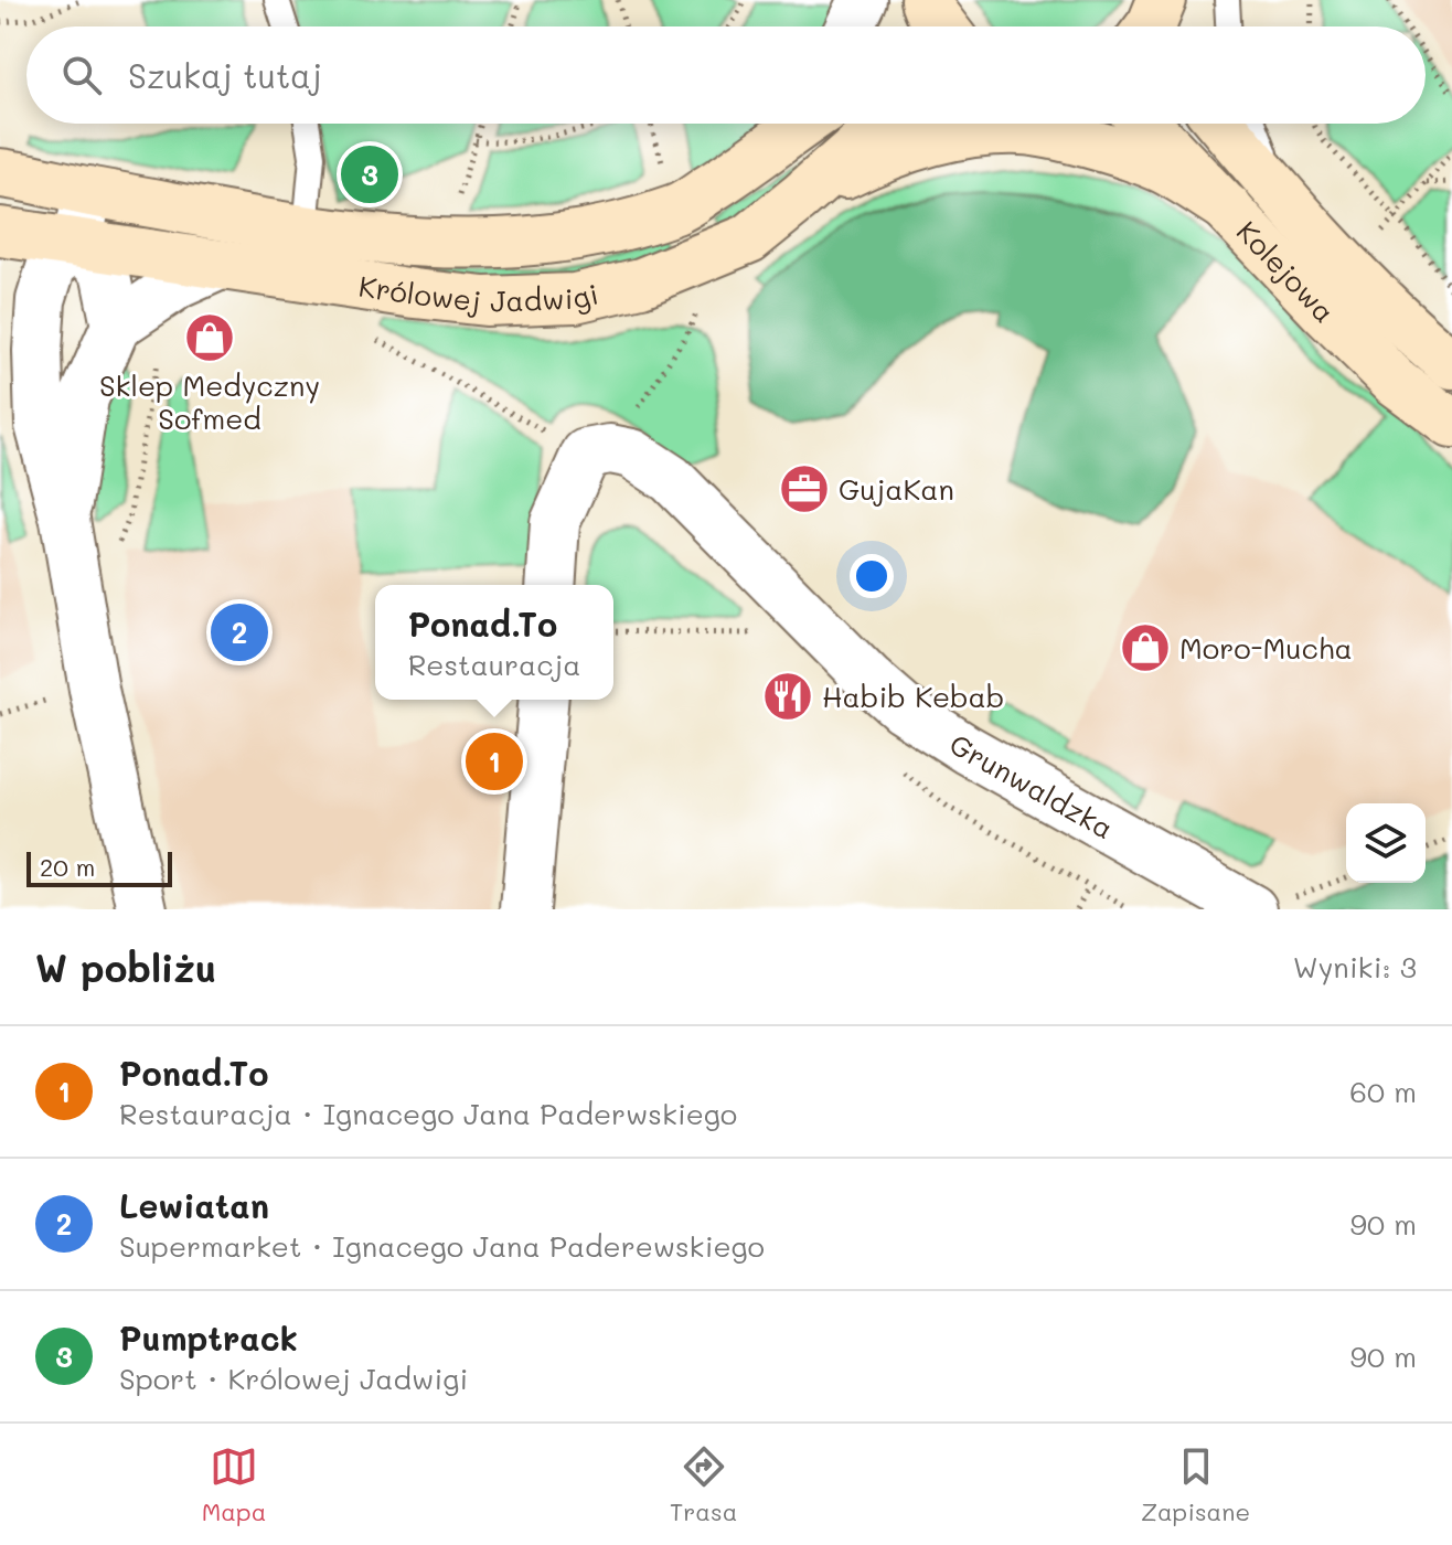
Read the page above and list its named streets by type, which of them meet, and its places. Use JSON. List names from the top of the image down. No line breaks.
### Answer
{"streets":{"street":["Kolejowa","Królowej Jadwigi","Grunwaldzka"]},"places":{"shop":["Sklep Medyczny Sofmed","Moro-Mucha"],"office":["GujaKan"],"restaurant":["Habib Kebab"]},"scale_bar":"20 m","page":{"search":"Szukaj tutaj","pins":["3","2","1"],"popup":["Ponad.To","Restauracja"],"scale":"20 m","heading":["W pobliżu","Wyniki: 3"],"list":[{"mark":"1","name":"Ponad.To","note":"Restauracja · Ignacego Jana Paderwskiego","value":"60 m"},{"mark":"2","name":"Lewiatan","note":"Supermarket · Ignacego Jana Paderewskiego","value":"90 m"},{"mark":"3","name":"Pumptrack","note":"Sport · Królowej Jadwigi","value":"90 m"}],"nav":["Mapa","Trasa","Zapisane"]}}
